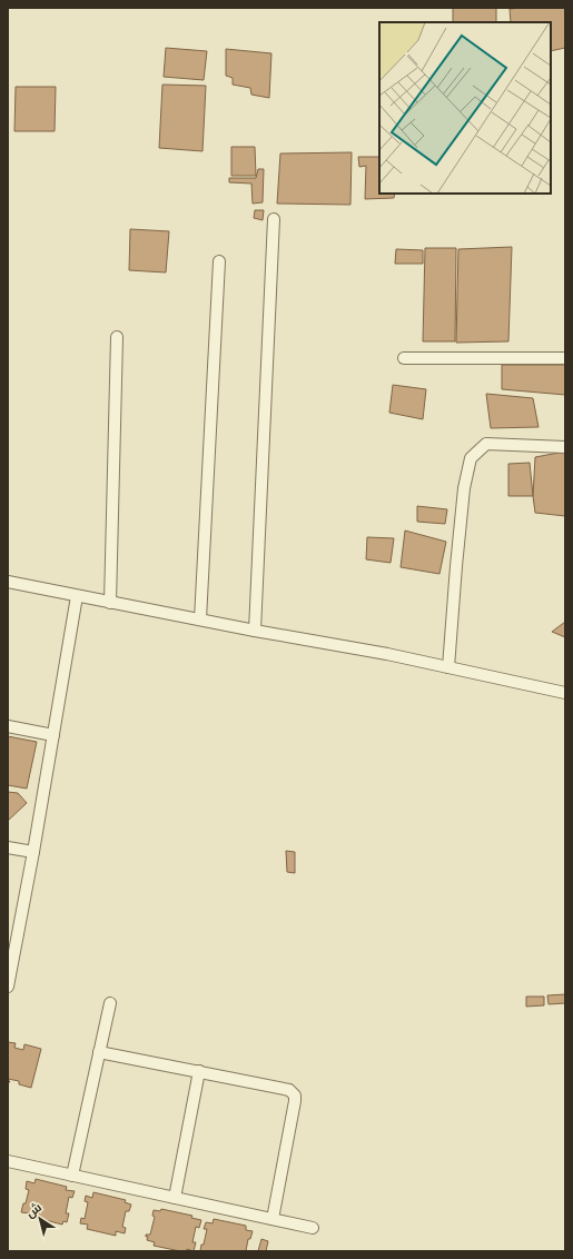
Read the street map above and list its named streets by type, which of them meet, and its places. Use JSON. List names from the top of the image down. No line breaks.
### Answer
{"north":"top left"}
